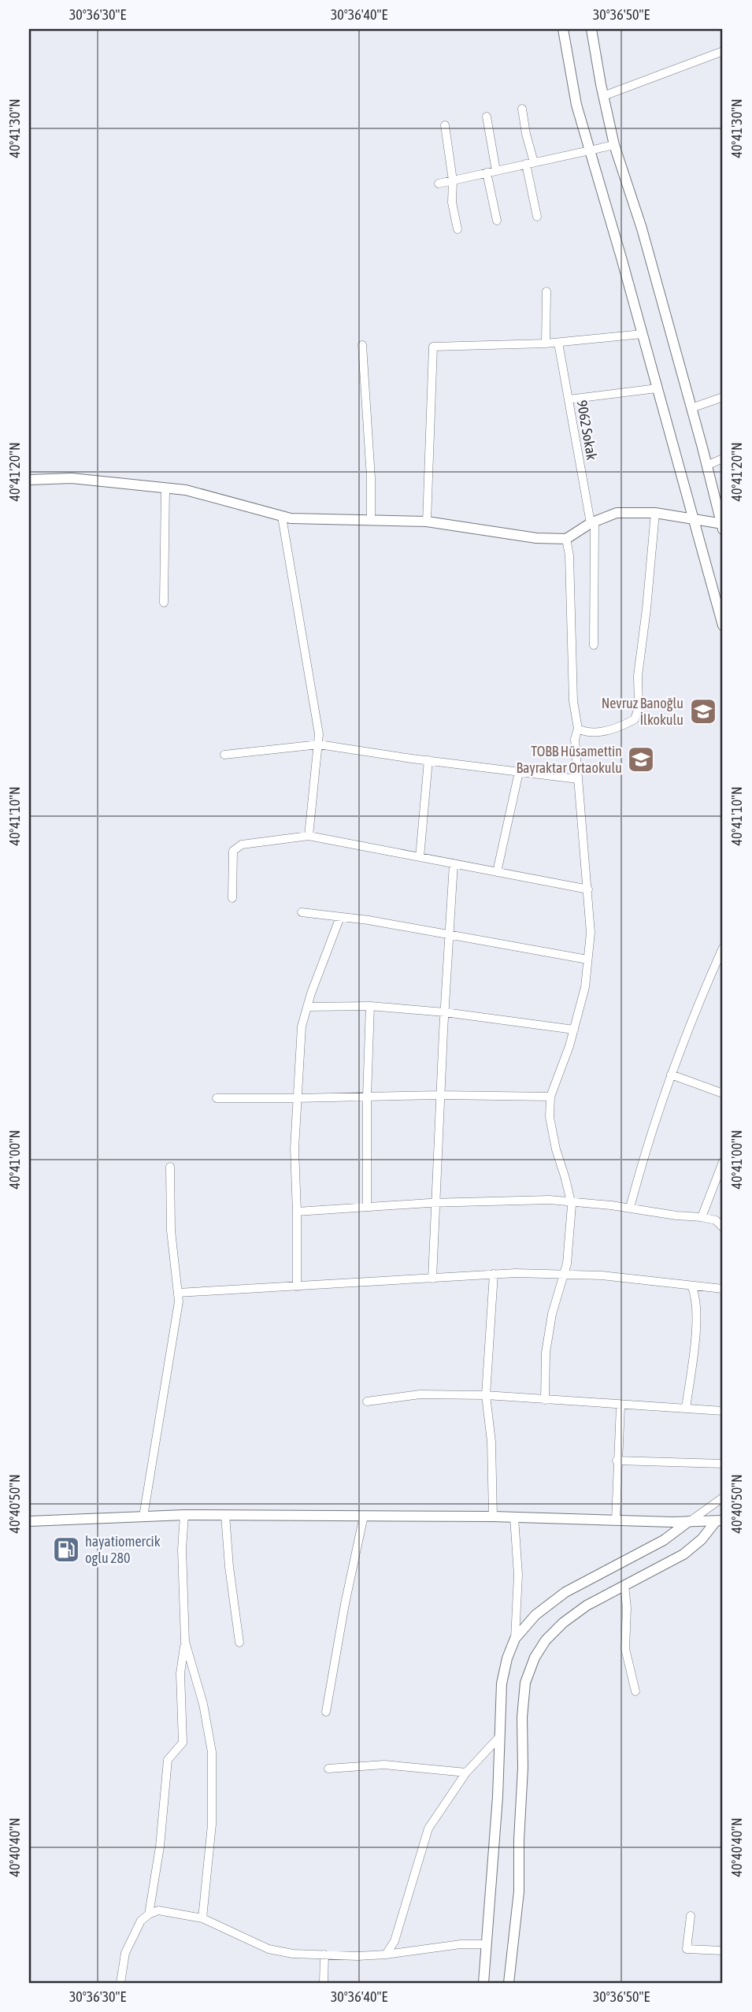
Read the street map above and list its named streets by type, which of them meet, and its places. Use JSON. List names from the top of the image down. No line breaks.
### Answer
{"streets":{"street":["9062 Sokak"]},"places":{"school or university":["Nevruz Banoğlu İlkokulu","TOBB Hüsamettin Bayraktar Ortaokulu"],"fuel station":["hayatiomercik oglu 280"]},"coordinates":["30°36'30\"E","30°36'40\"E","30°36'50\"E","40°41'30\"N","40°41'20\"N","40°41'10\"N","40°41'00\"N","40°40'50\"N","40°40'40\"N"]}
